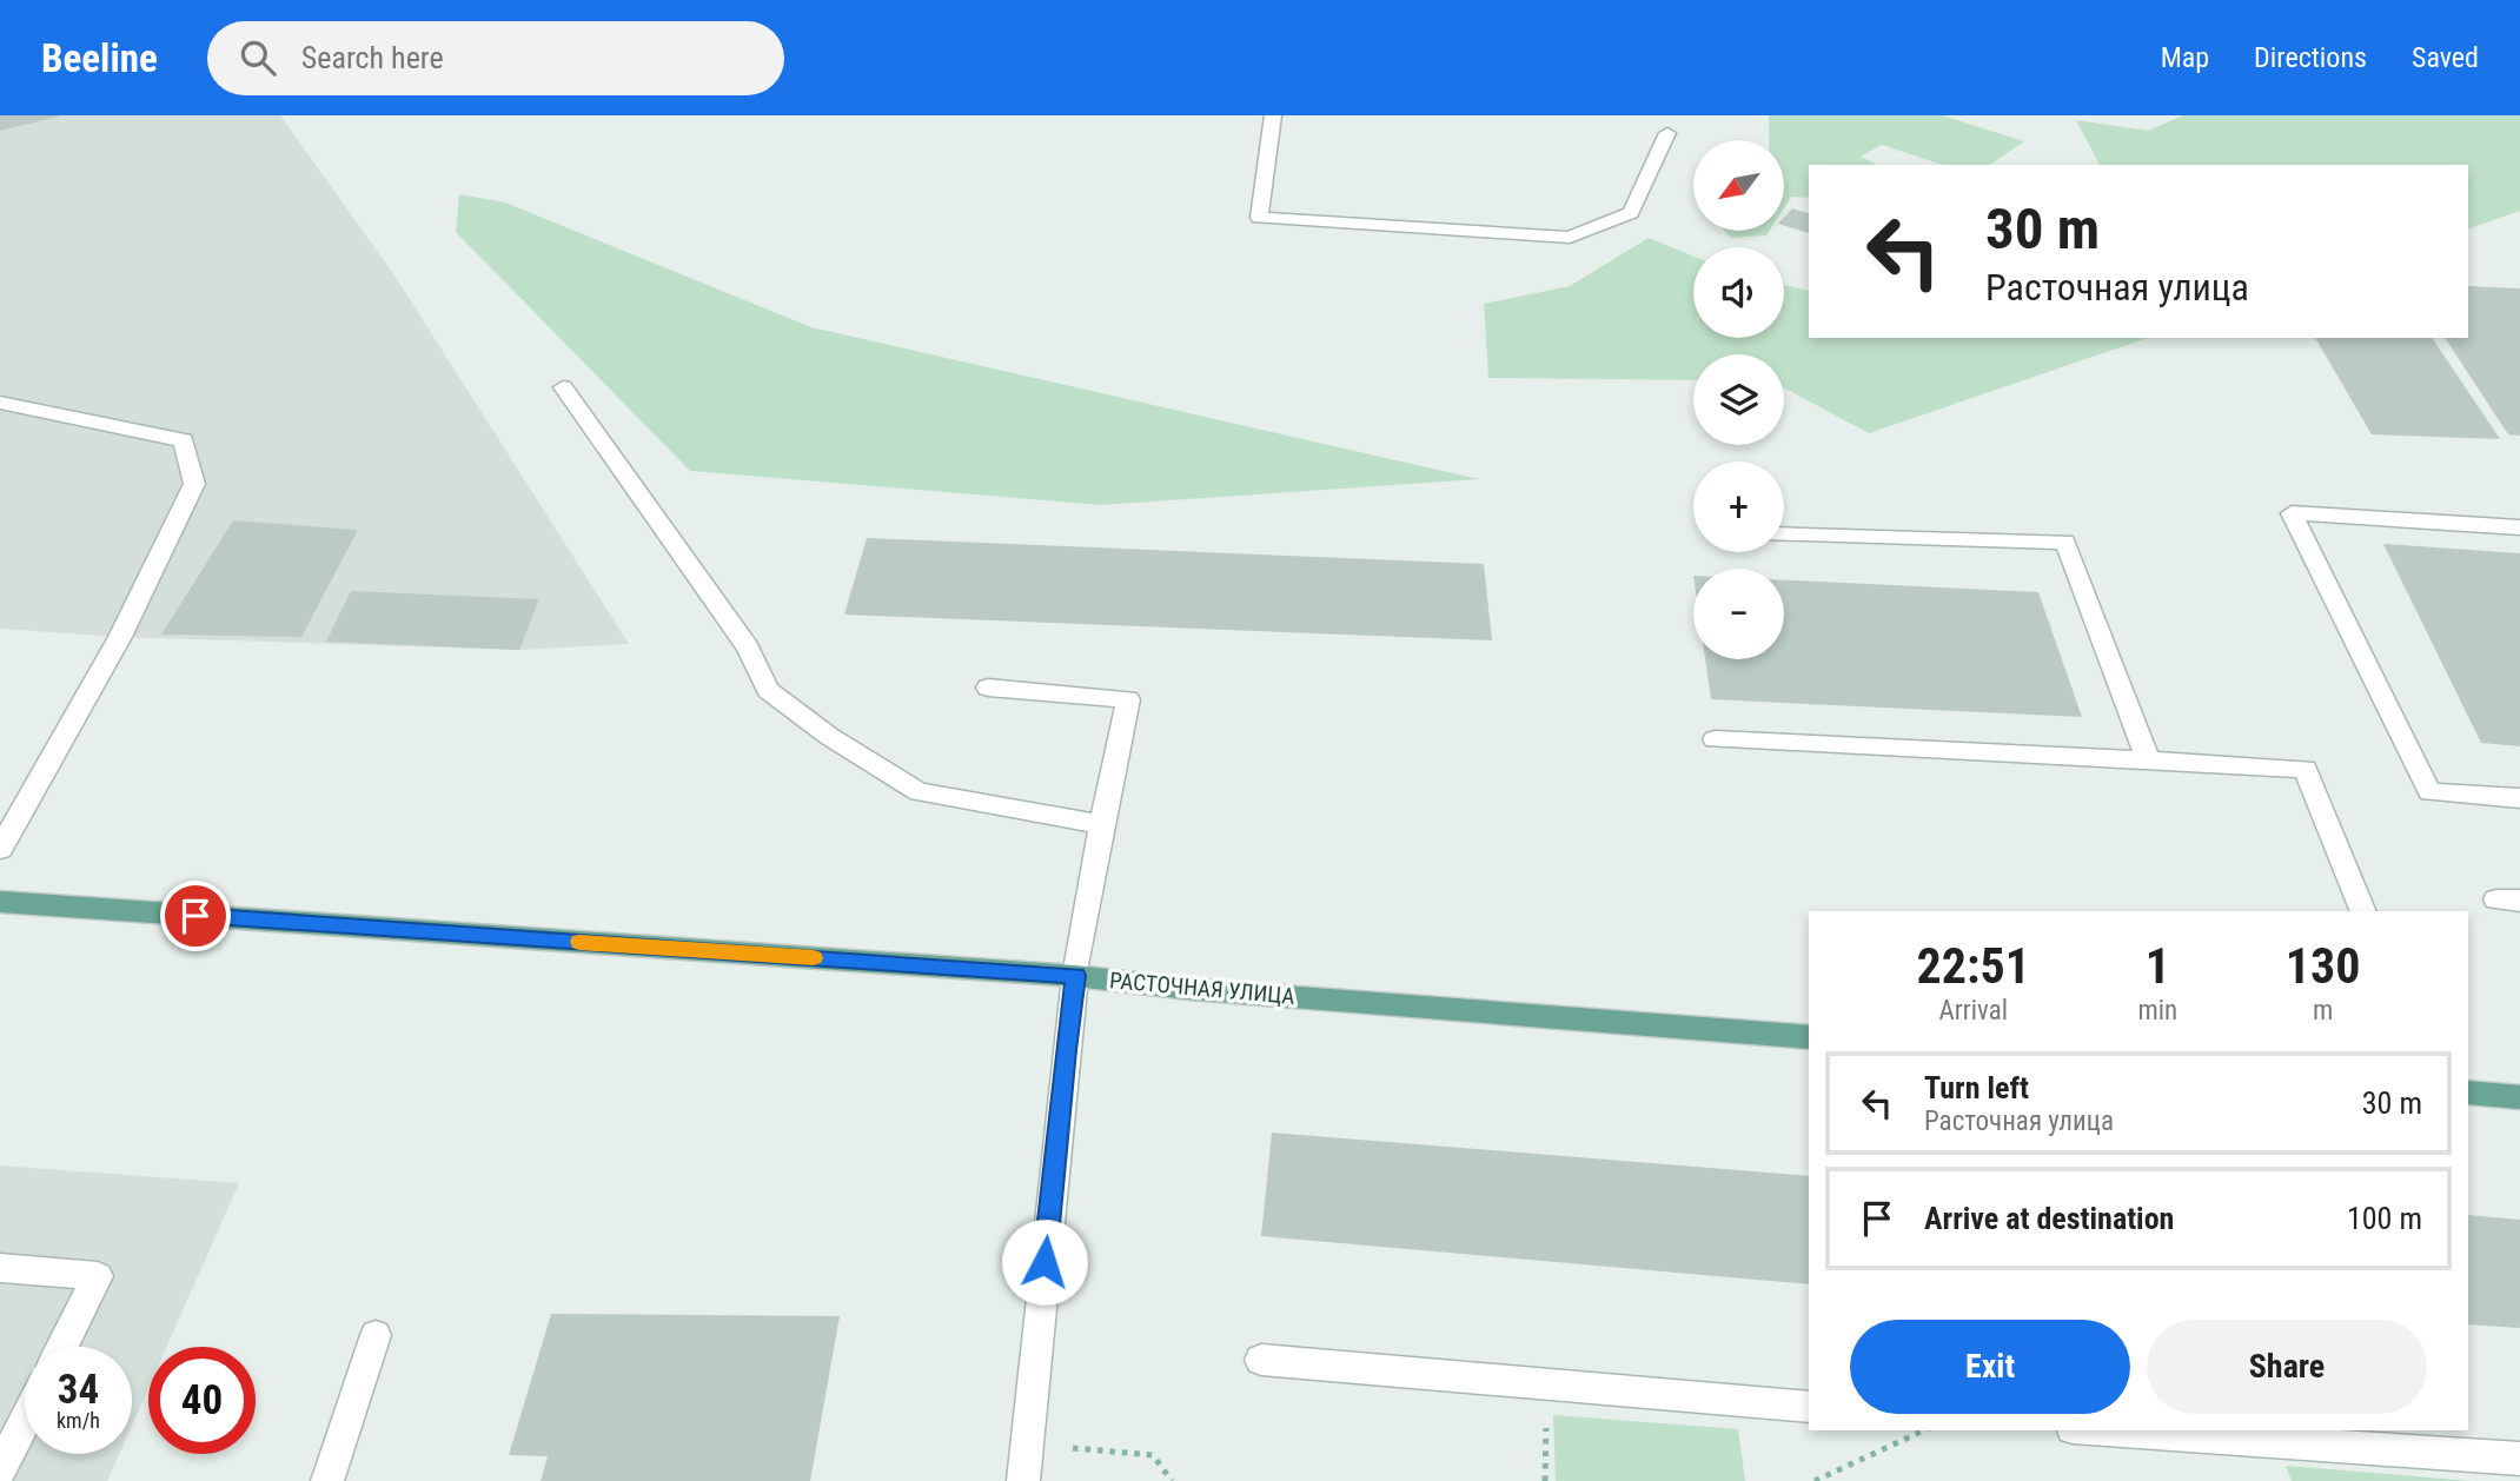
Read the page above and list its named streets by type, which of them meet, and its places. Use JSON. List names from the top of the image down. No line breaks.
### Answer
{"streets":{"main road":["РАСТОЧНАЯ УЛИЦА"]},"north":"bottom left","page":{"header":"Beeline","search":"Search here","nav":["Map","Directions","Saved"],"map_buttons":["+","−"],"turn":["30 m","Расточная улица"],"eta":["22:51","Arrival","1","min","130","m"],"list":[{"name":"Turn left","note":"Расточная улица","value":"30 m"},{"name":"Arrive at destination","value":"100 m"}],"buttons":["Exit","Share"],"speed":"34 km/h","limit":"40"}}
